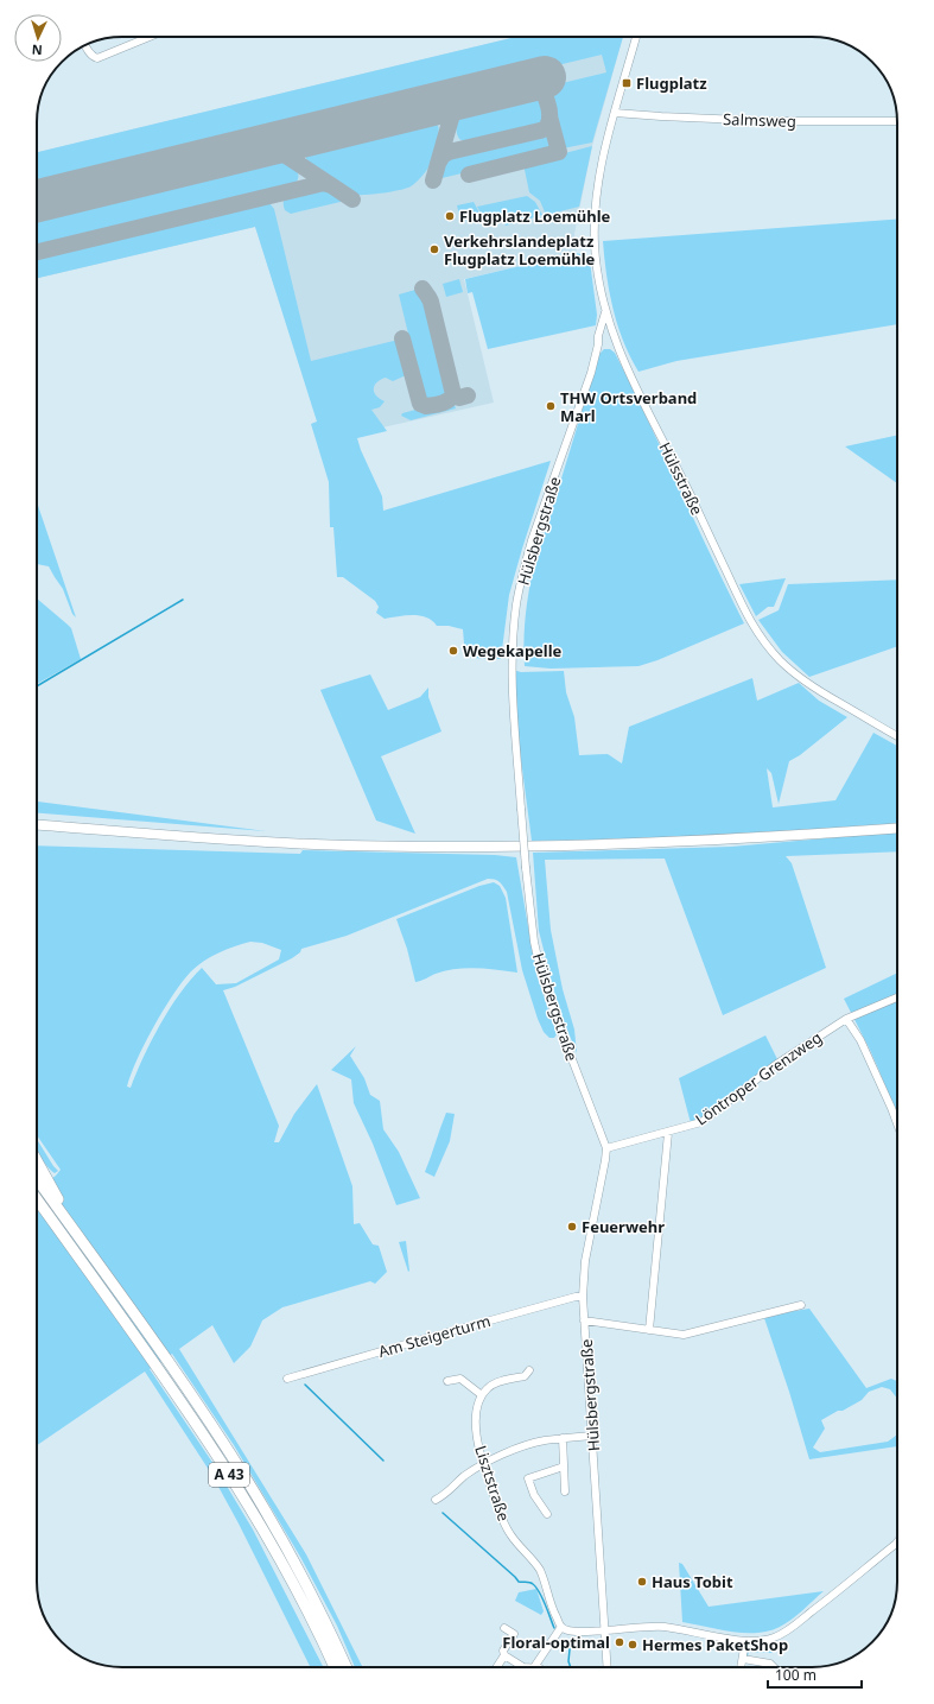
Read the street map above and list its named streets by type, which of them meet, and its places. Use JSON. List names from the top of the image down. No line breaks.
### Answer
{"streets":{"highway":["A 43"],"street":["Salmsweg","Hülsstraße","Hülsbergstraße","Löntroper Grenzweg","Am Steigerturm","Lisztstraße"]},"crossings":[["Salmsweg","Hülsstraße"],["Hülsstraße","Hülsbergstraße"],["Hülsbergstraße","Löntroper Grenzweg"],["Hülsbergstraße","Am Steigerturm"]],"places":{"transit":["Flugplatz"],"other":["Flugplatz Loemühle","Verkehrslandeplatz Flugplatz Loemühle","THW Ortsverband Marl","Wegekapelle","Feuerwehr","Haus Tobit","Floral-optimal","Hermes PaketShop"]},"scale_bar":"100 m","north":"bottom"}
